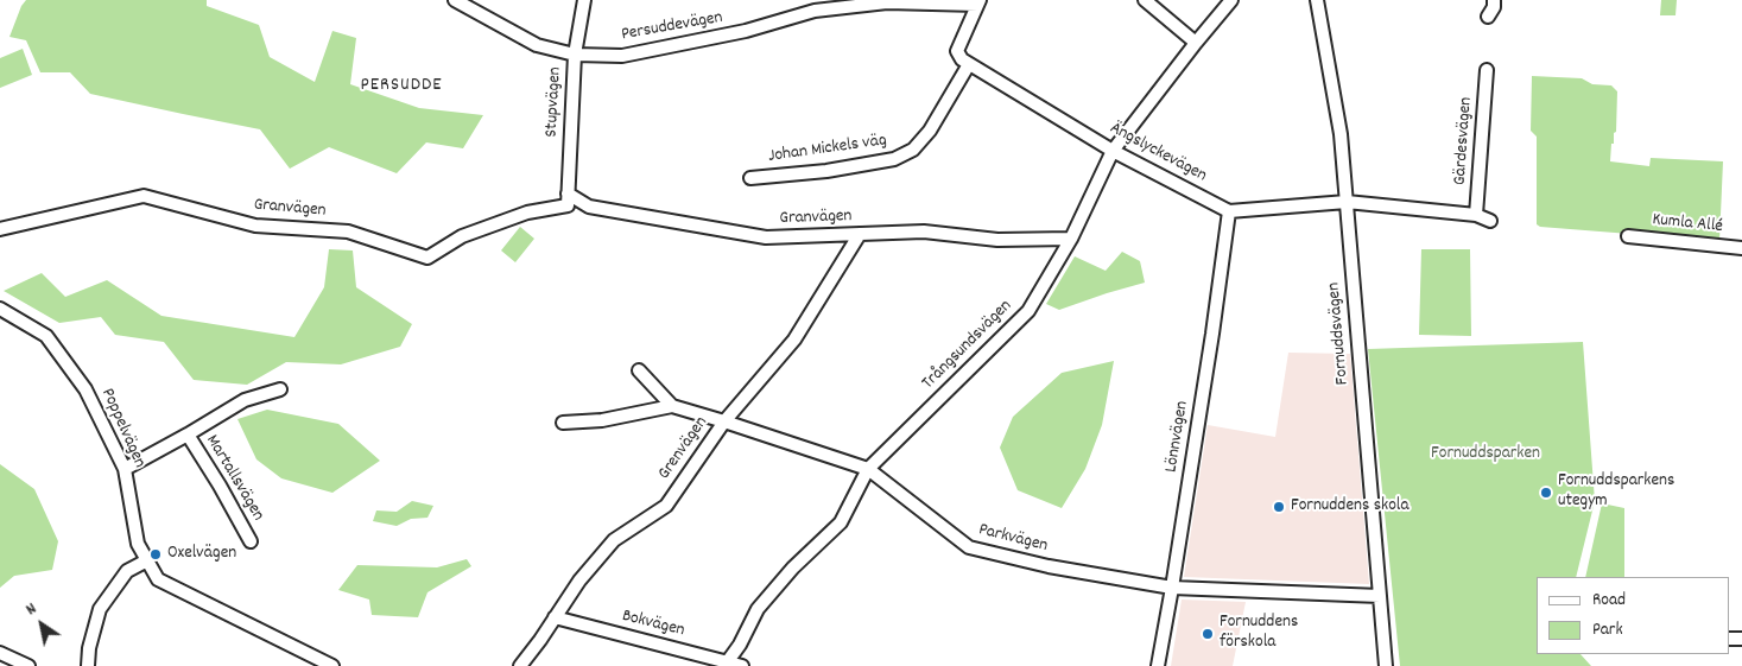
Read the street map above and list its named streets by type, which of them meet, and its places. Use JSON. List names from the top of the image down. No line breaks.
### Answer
{"streets":{"street":["Persuddevägen","Stupvägen","Gärdesvägen","Johan Mickels väg","Ängslyckevägen","Granvägen","Kumla Allé","Fornuddsvägen","Trångsundsvägen","Poppelvägen","Lönnvägen","Grenvägen","Martallsvägen","Parkvägen","Bokvägen"]},"crossings":[["Persuddevägen","Stupvägen"],["Stupvägen","Granvägen"],["Johan Mickels väg","Ängslyckevägen"],["Ängslyckevägen","Trångsundsvägen"],["Ängslyckevägen","Lönnvägen"],["Granvägen","Trångsundsvägen"],["Granvägen","Grenvägen"],["Fornuddsvägen","Parkvägen"],["Trångsundsvägen","Parkvägen"],["Trångsundsvägen","Bokvägen"],["Poppelvägen","Martallsvägen"],["Lönnvägen","Parkvägen"],["Grenvägen","Parkvägen"],["Grenvägen","Bokvägen"]],"districts":["PERSUDDE"],"parks":["Fornuddsparken"],"places":["Fornuddsparkens utegym","Fornuddens skola","Oxelvägen","Fornuddens förskola"],"legend":["Road","Park"],"north":"top left"}
